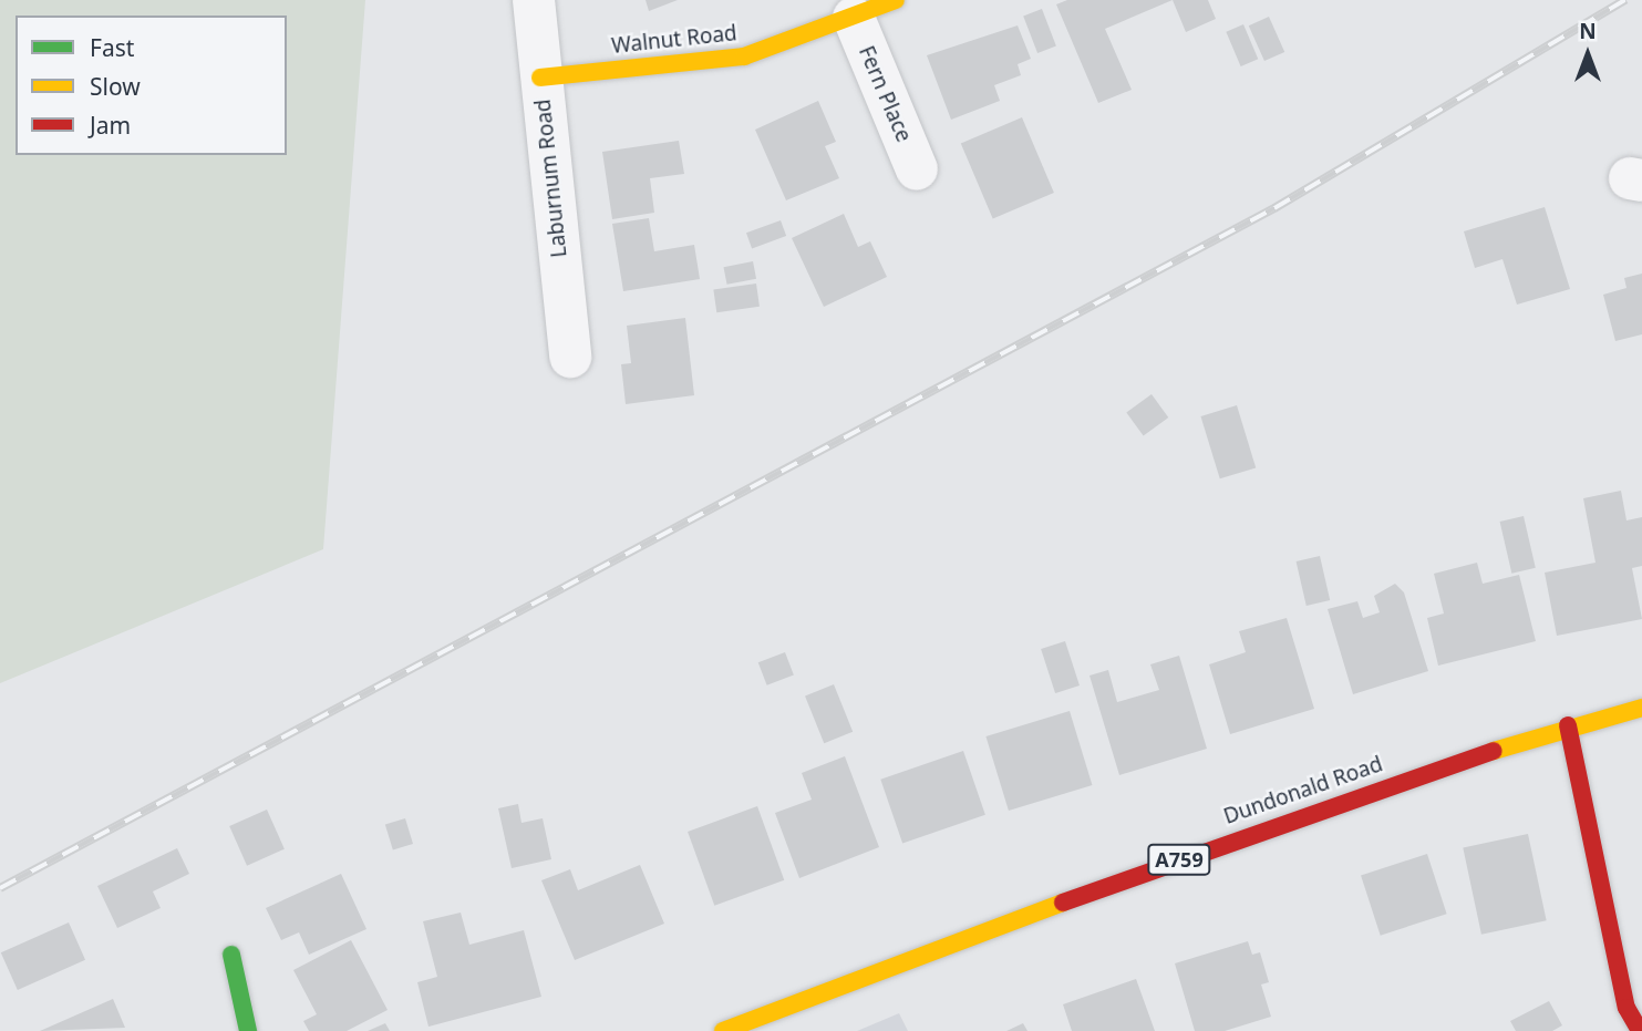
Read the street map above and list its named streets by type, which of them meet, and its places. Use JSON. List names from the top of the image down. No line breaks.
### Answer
{"streets":{"main road":["Walnut Road","Dundonald Road","A759"],"street":["Fern Place","Laburnum Road"]},"crossings":[["Walnut Road","Fern Place"],["Walnut Road","Laburnum Road"]],"legend":["Fast","Slow","Jam"],"north":"top"}
